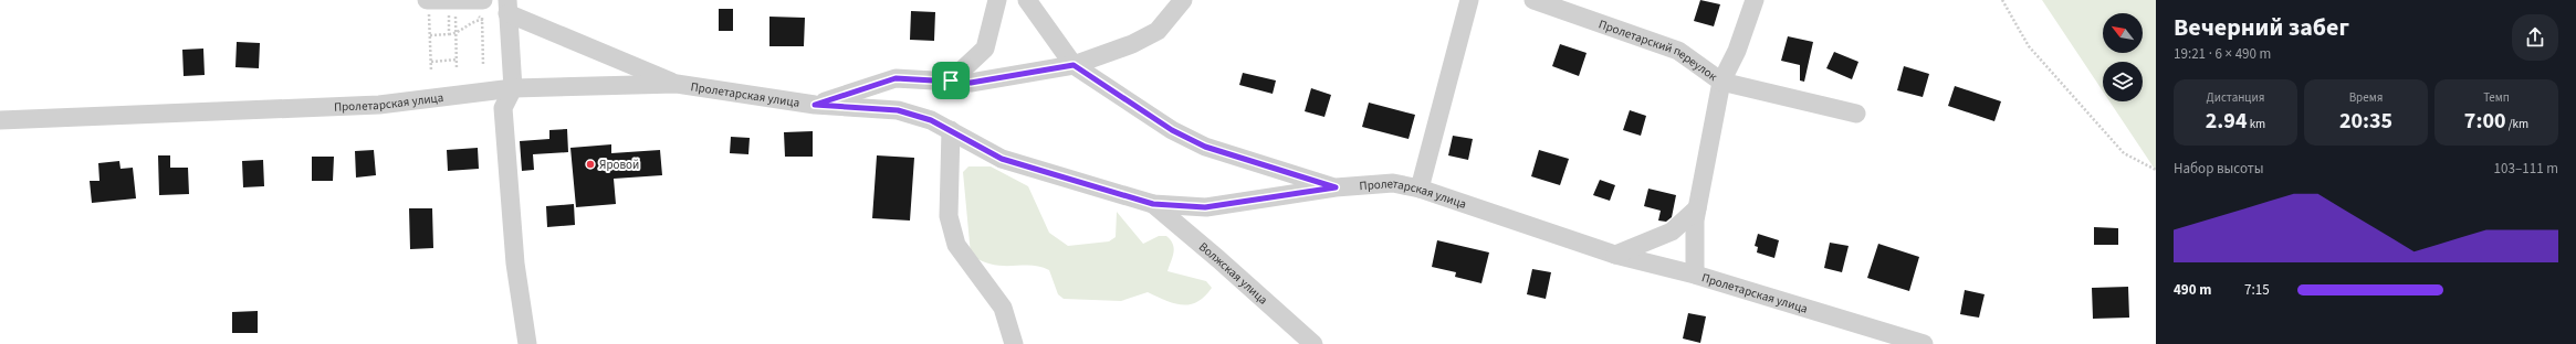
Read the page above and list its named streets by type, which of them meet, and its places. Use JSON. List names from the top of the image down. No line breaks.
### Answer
{"streets":{"street":["Пролетарский переулок","Пролетарская улица","Волжская улица"]},"crossings":[["Пролетарский переулок","Пролетарская улица"],["Пролетарская улица","Волжская улица"]],"places":["Яровой"],"north":"top left","page":{"heading":["Вечерний забег","19:21 · 6 × 490 m"],"stats":[["Дистанция","2.94 km"],["Время","20:35"],["Темп","7:00 /km"]],"chart":["Набор высоты","103–111 m"],"list":[{"name":"490 m","note":"7:15"}]}}
